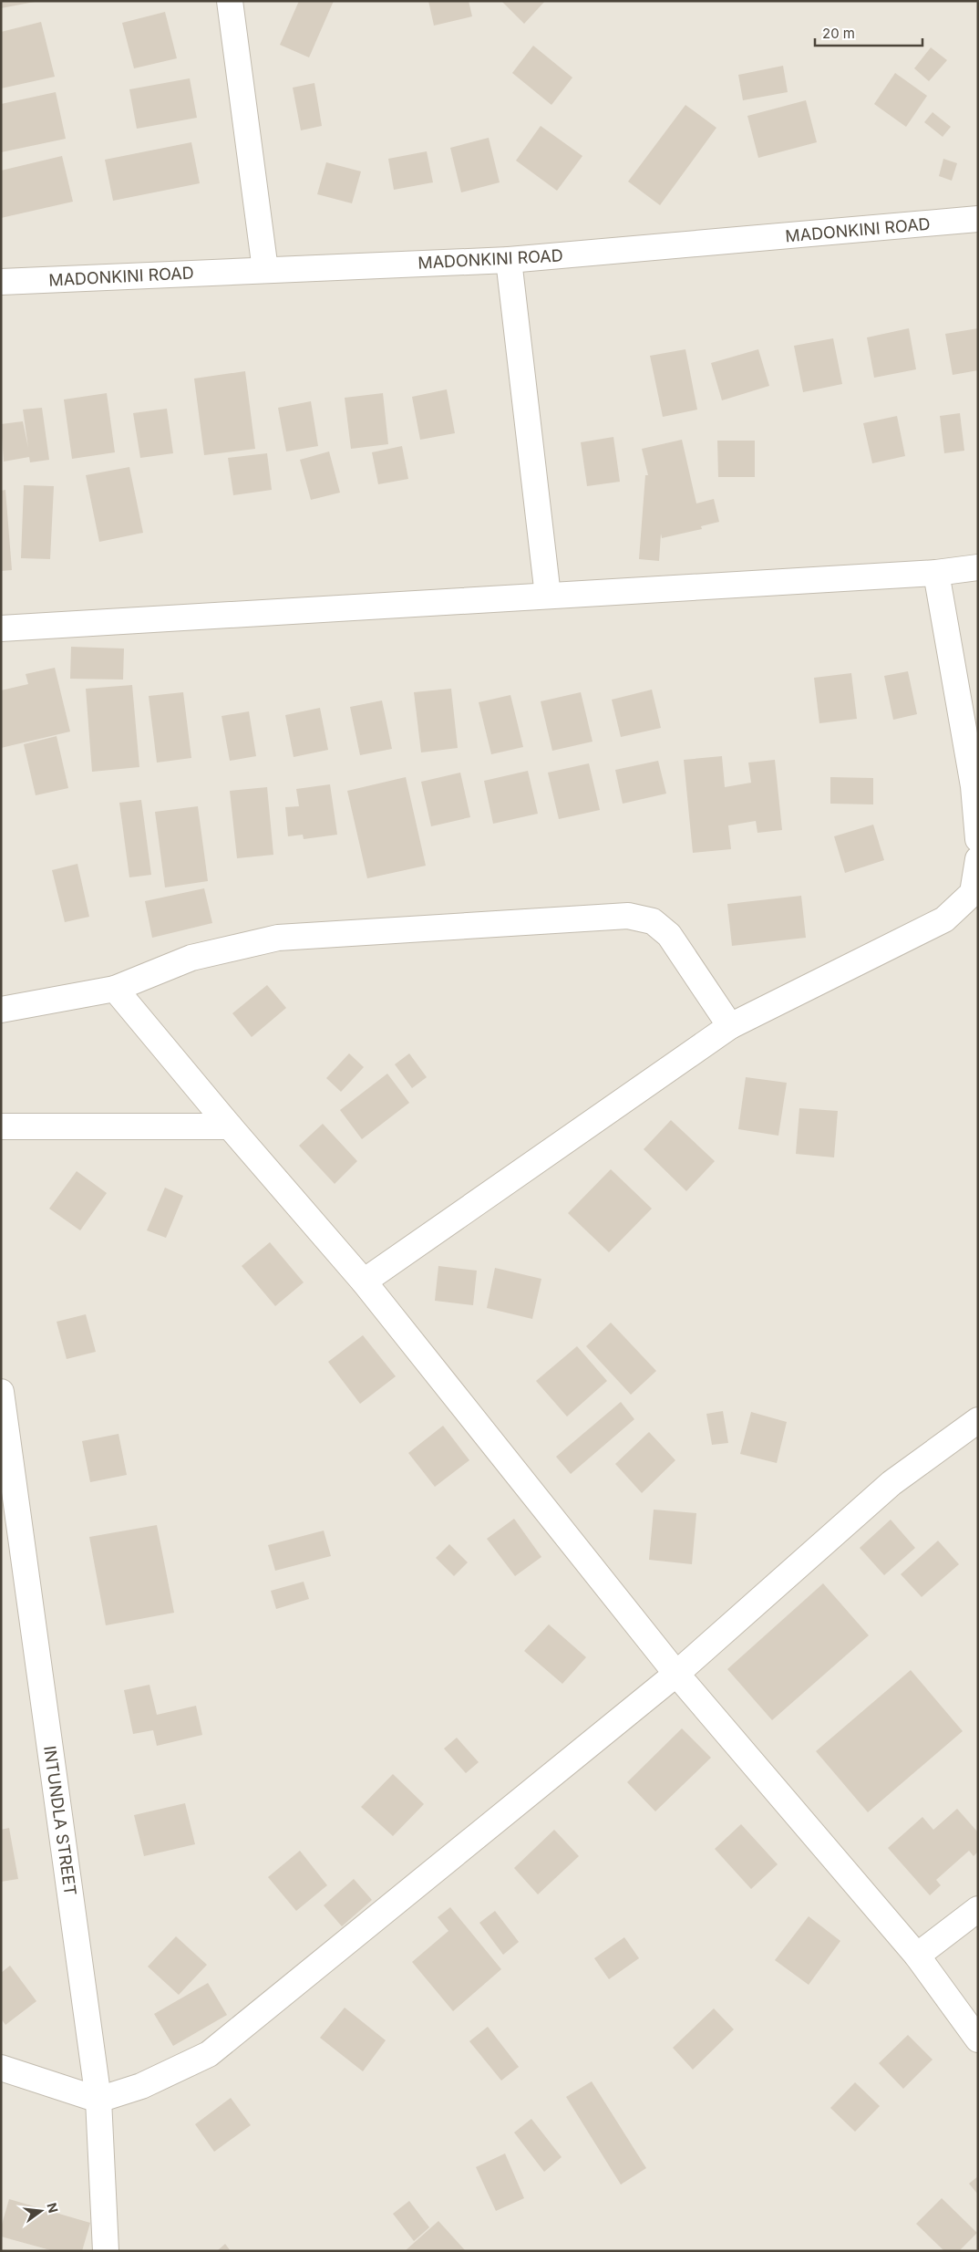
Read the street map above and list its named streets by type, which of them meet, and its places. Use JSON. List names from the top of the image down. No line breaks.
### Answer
{"streets":{"street":["MADONKINI ROAD","INTUNDLA STREET"]},"scale_bar":"20 m","north":"right"}
